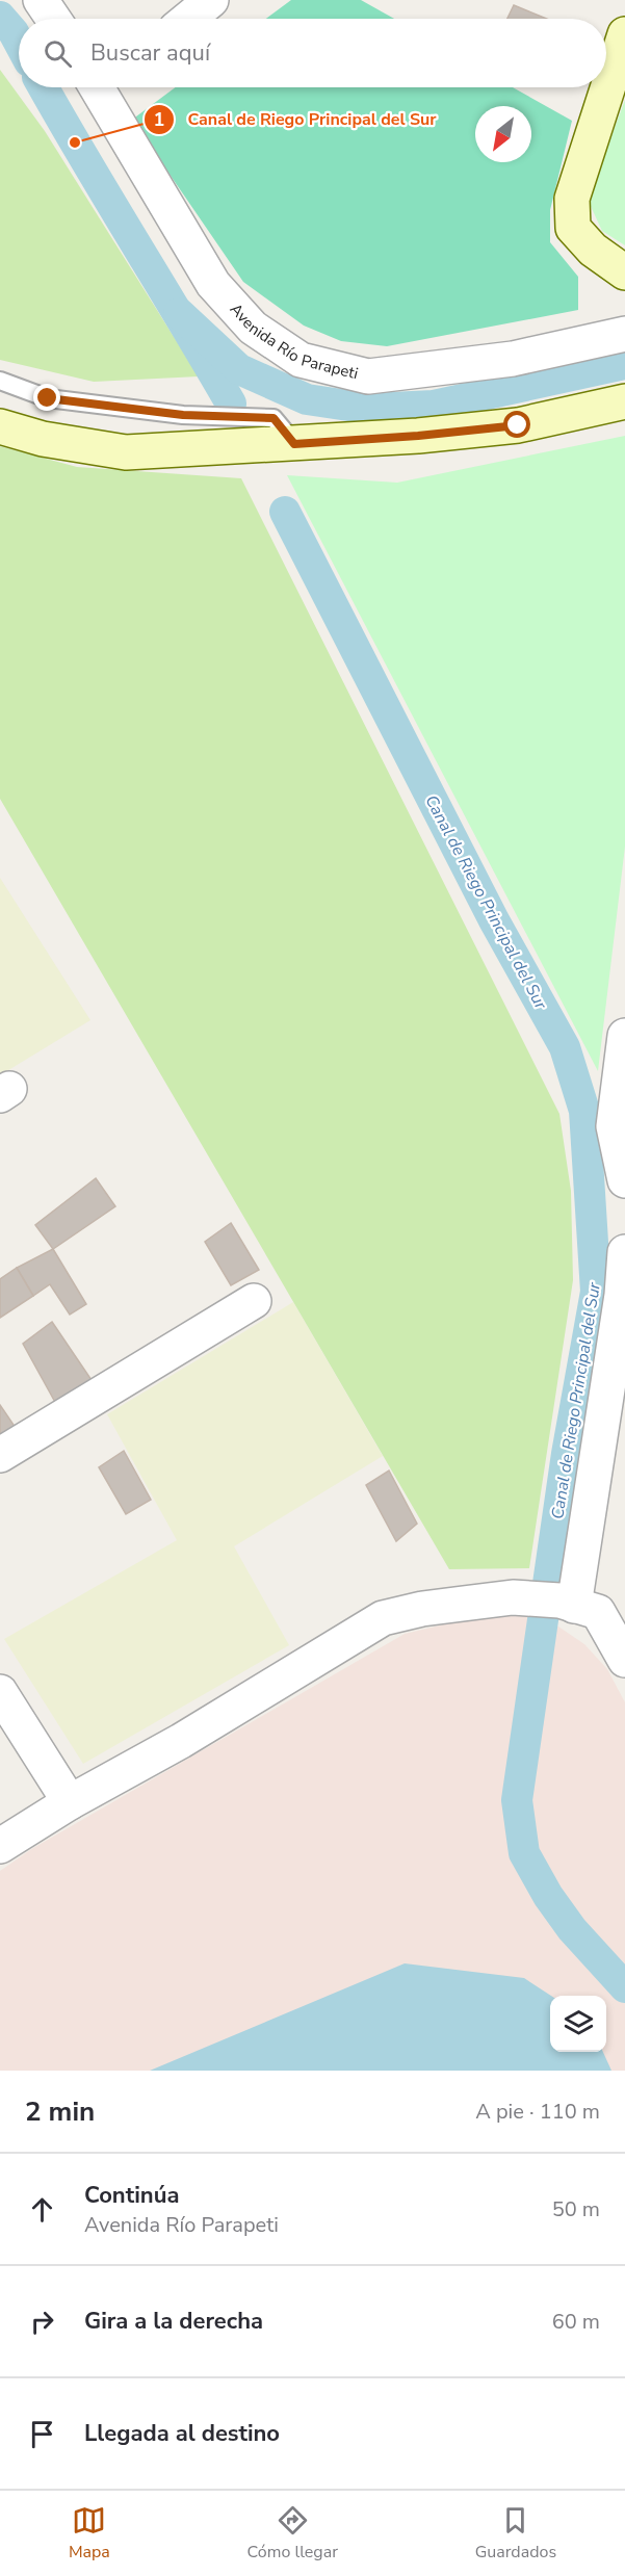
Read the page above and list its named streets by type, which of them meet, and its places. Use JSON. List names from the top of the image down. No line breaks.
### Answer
{"streets":{"street":["Avenida Río Parapeti"]},"water":["Canal de Riego Principal del Sur"],"places":["Canal de Riego Principal del Sur"],"north":"bottom left","page":{"search":"Buscar aquí","heading":["2 min","A pie · 110 m"],"list":[["Continúa","Avenida Río Parapeti","50 m"],["Gira a la derecha","60 m"],"Llegada al destino"],"nav":["Mapa","Cómo llegar","Guardados"]}}
